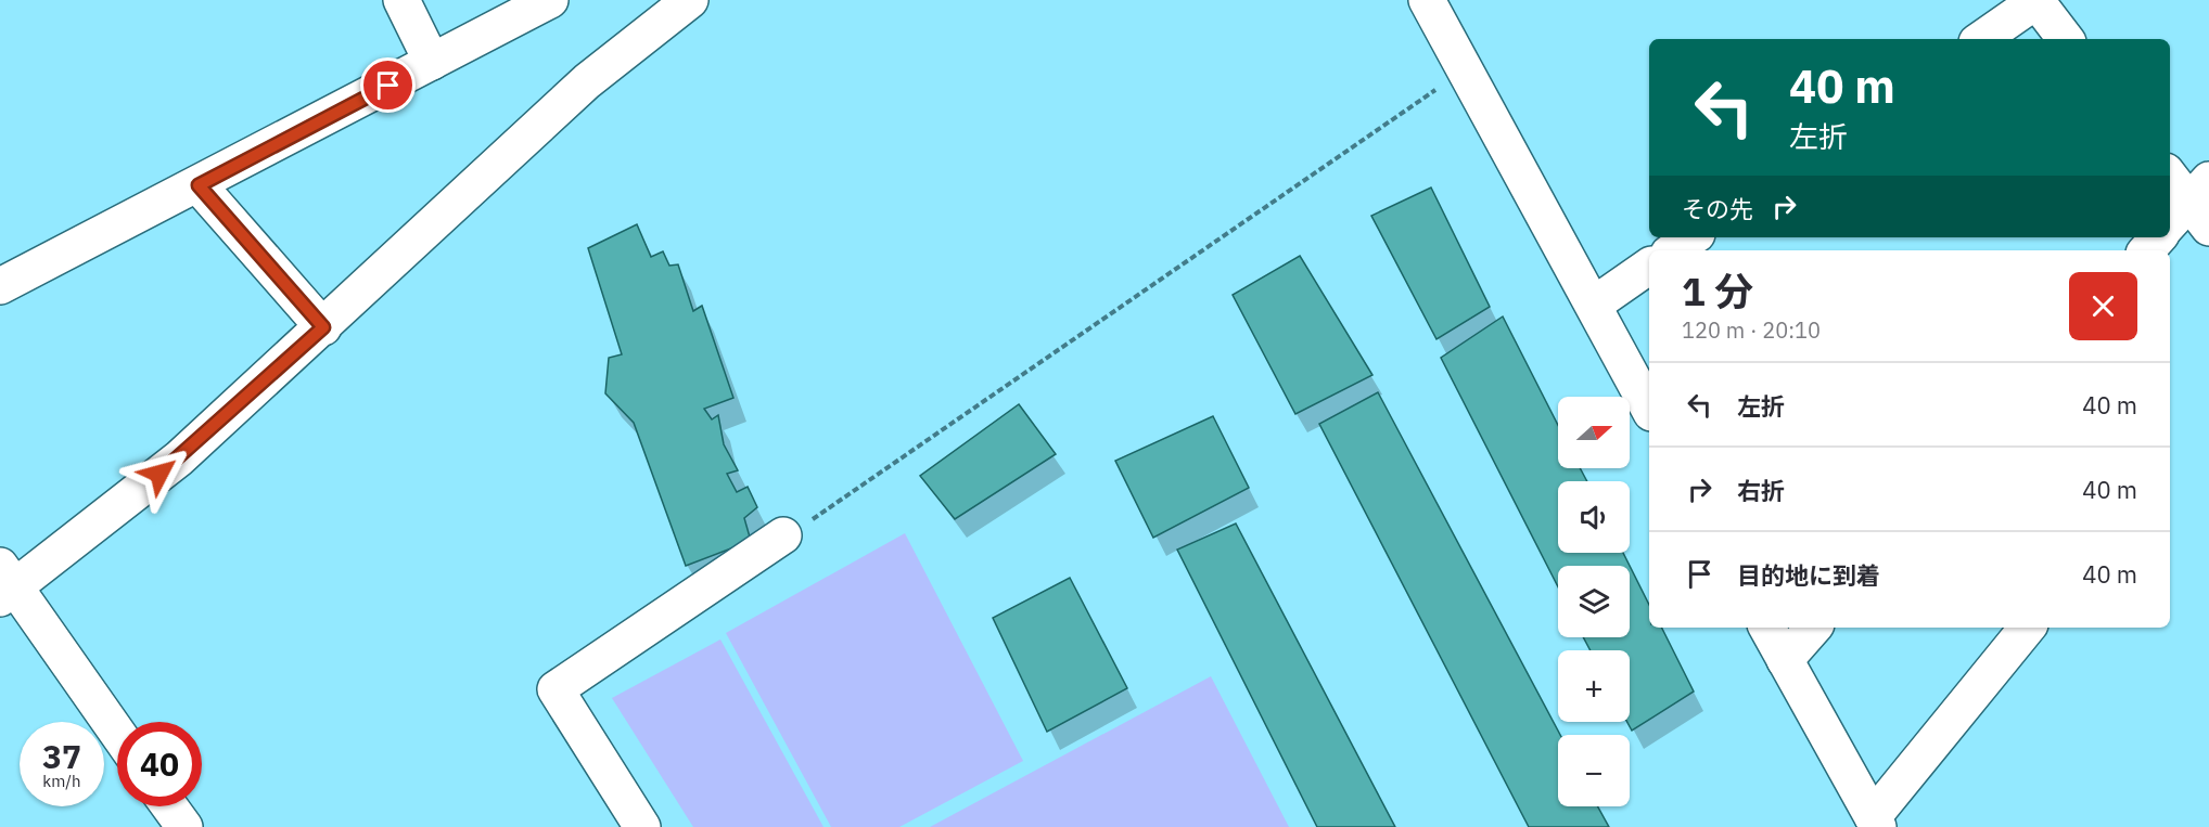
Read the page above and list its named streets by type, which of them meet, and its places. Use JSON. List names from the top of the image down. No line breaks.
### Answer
{"north":"right","page":{"turn":["40 m","左折"],"then":"その先","heading":["1 分","120 m · 20:10"],"list":[{"name":"左折","value":"40 m"},{"name":"右折","value":"40 m"},{"name":"目的地に到着","value":"40 m"}],"map_buttons":["+","−"],"speed":"37 km/h","limit":"40"}}
